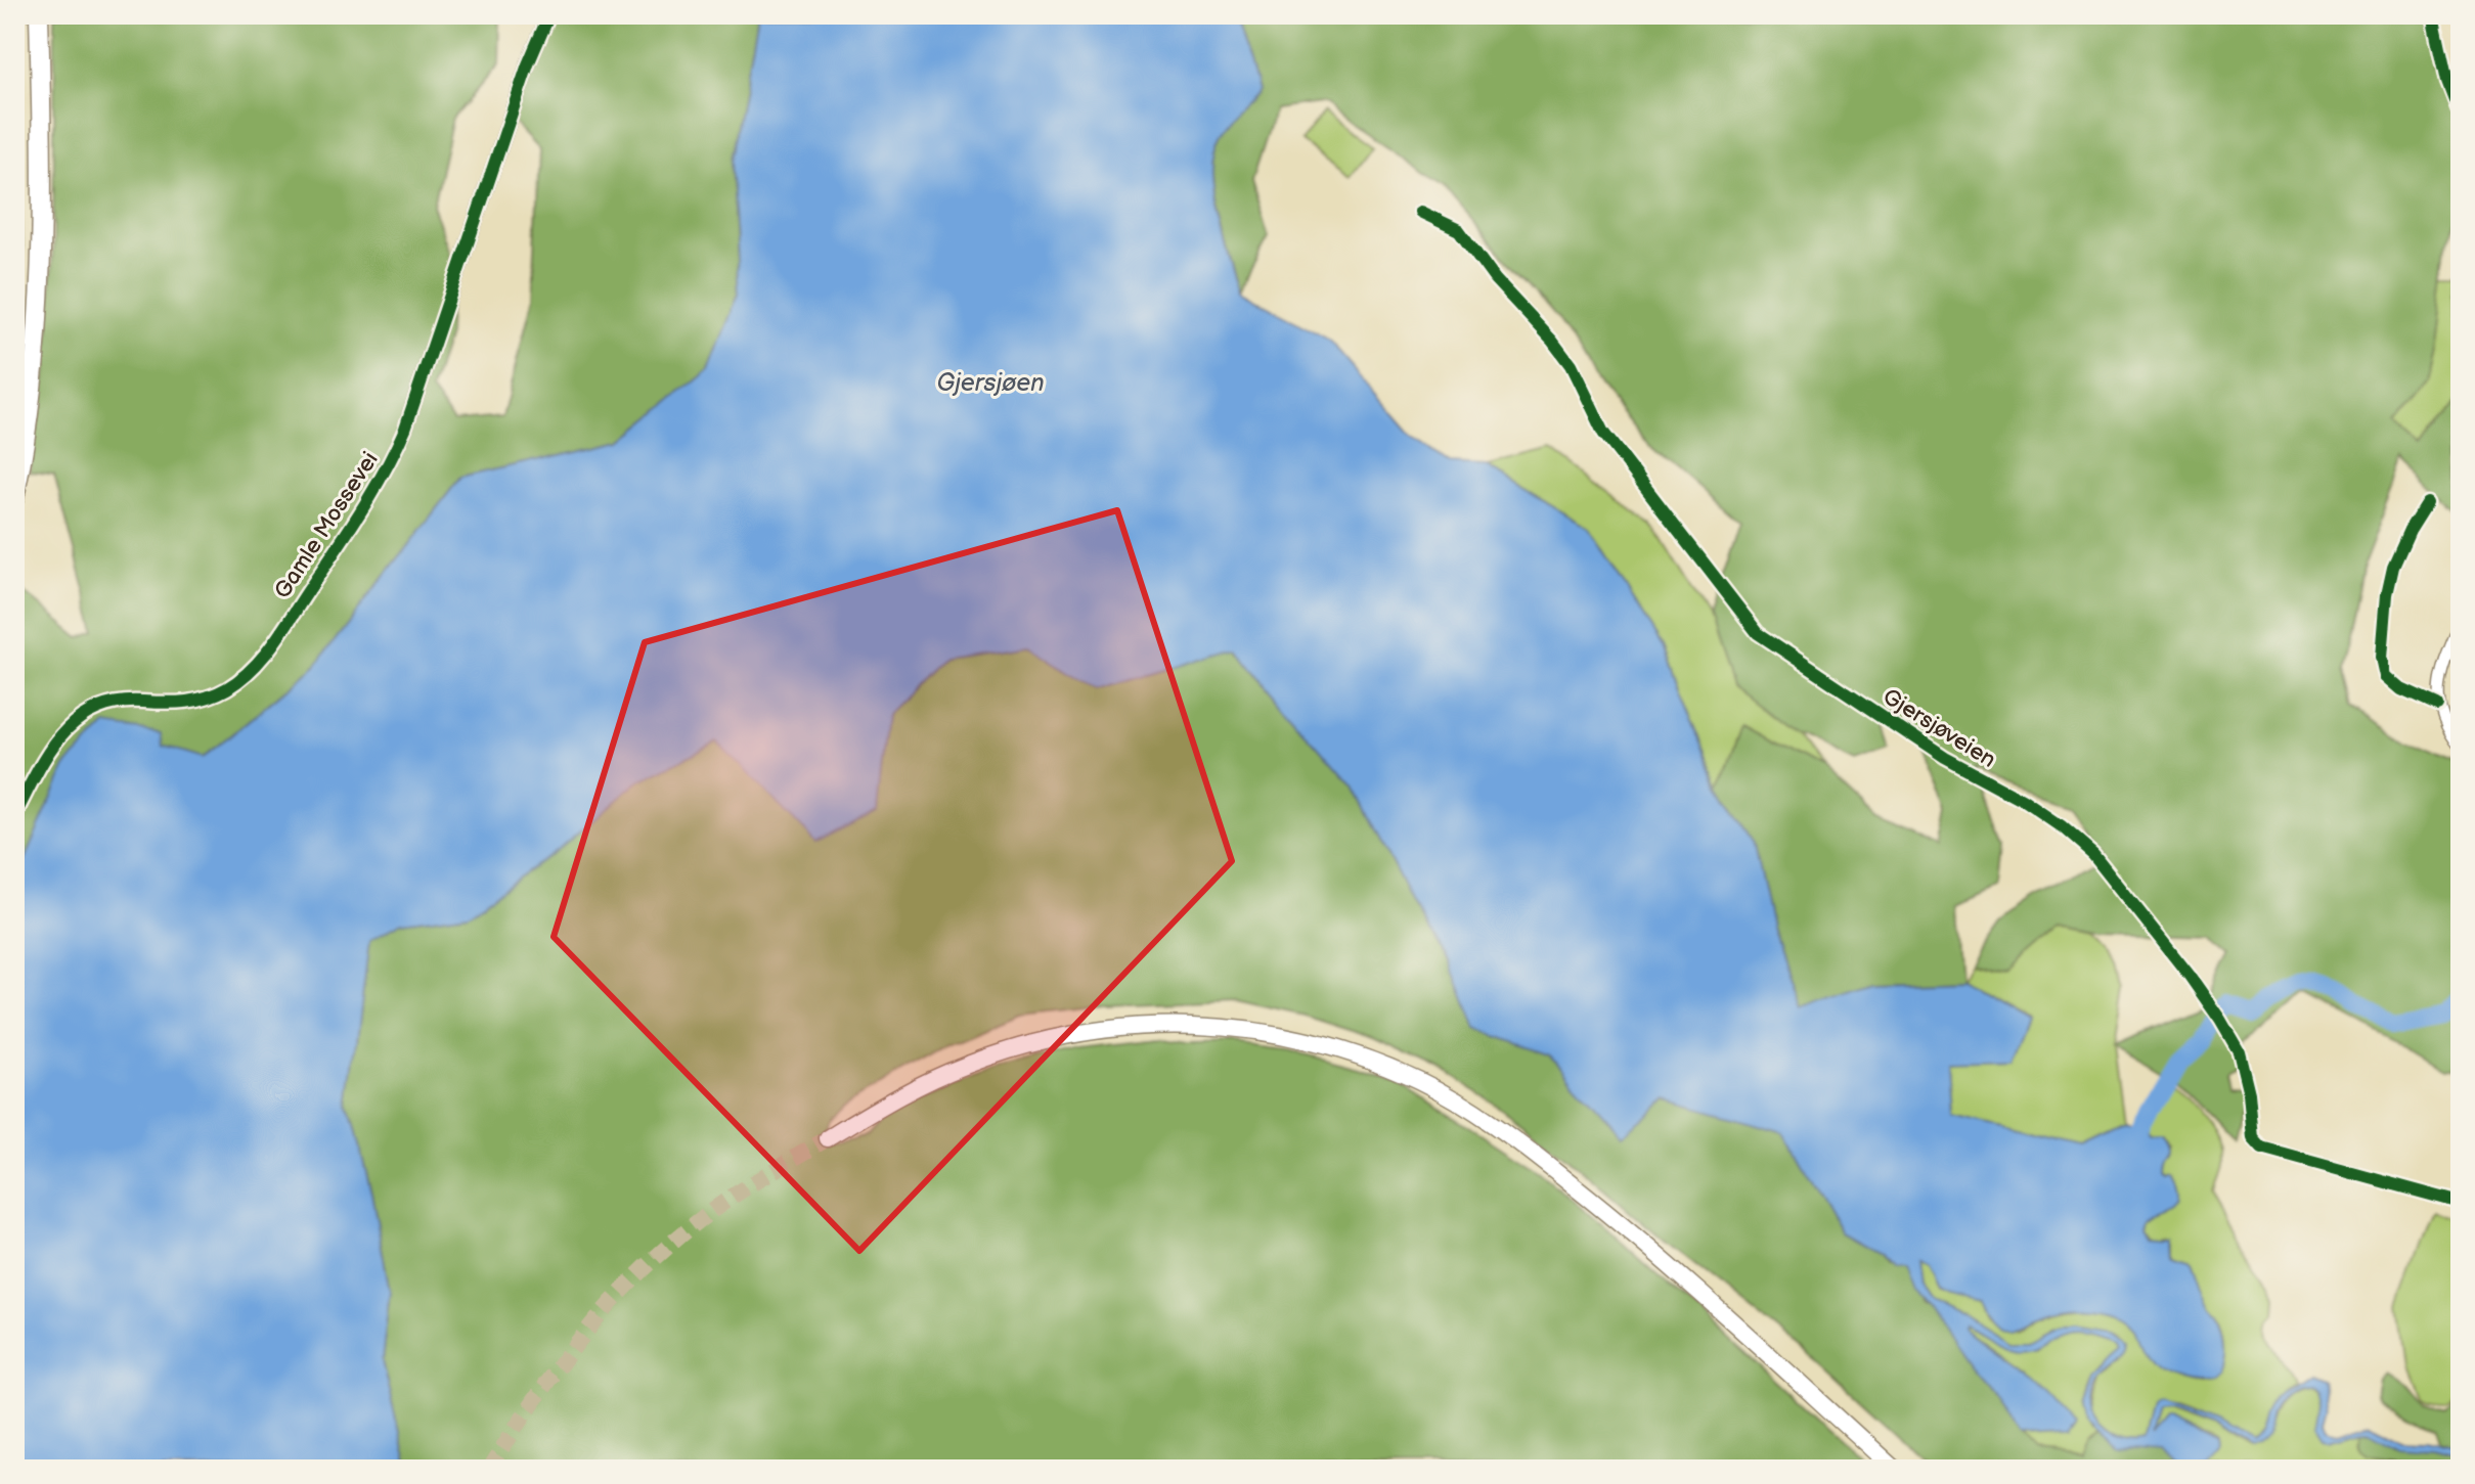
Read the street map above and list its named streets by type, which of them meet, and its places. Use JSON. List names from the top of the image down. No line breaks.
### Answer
{"streets":{"main road":["Gamle Mossevei"],"street":["Gjersjøveien"]},"water":["Gjersjøen"]}
